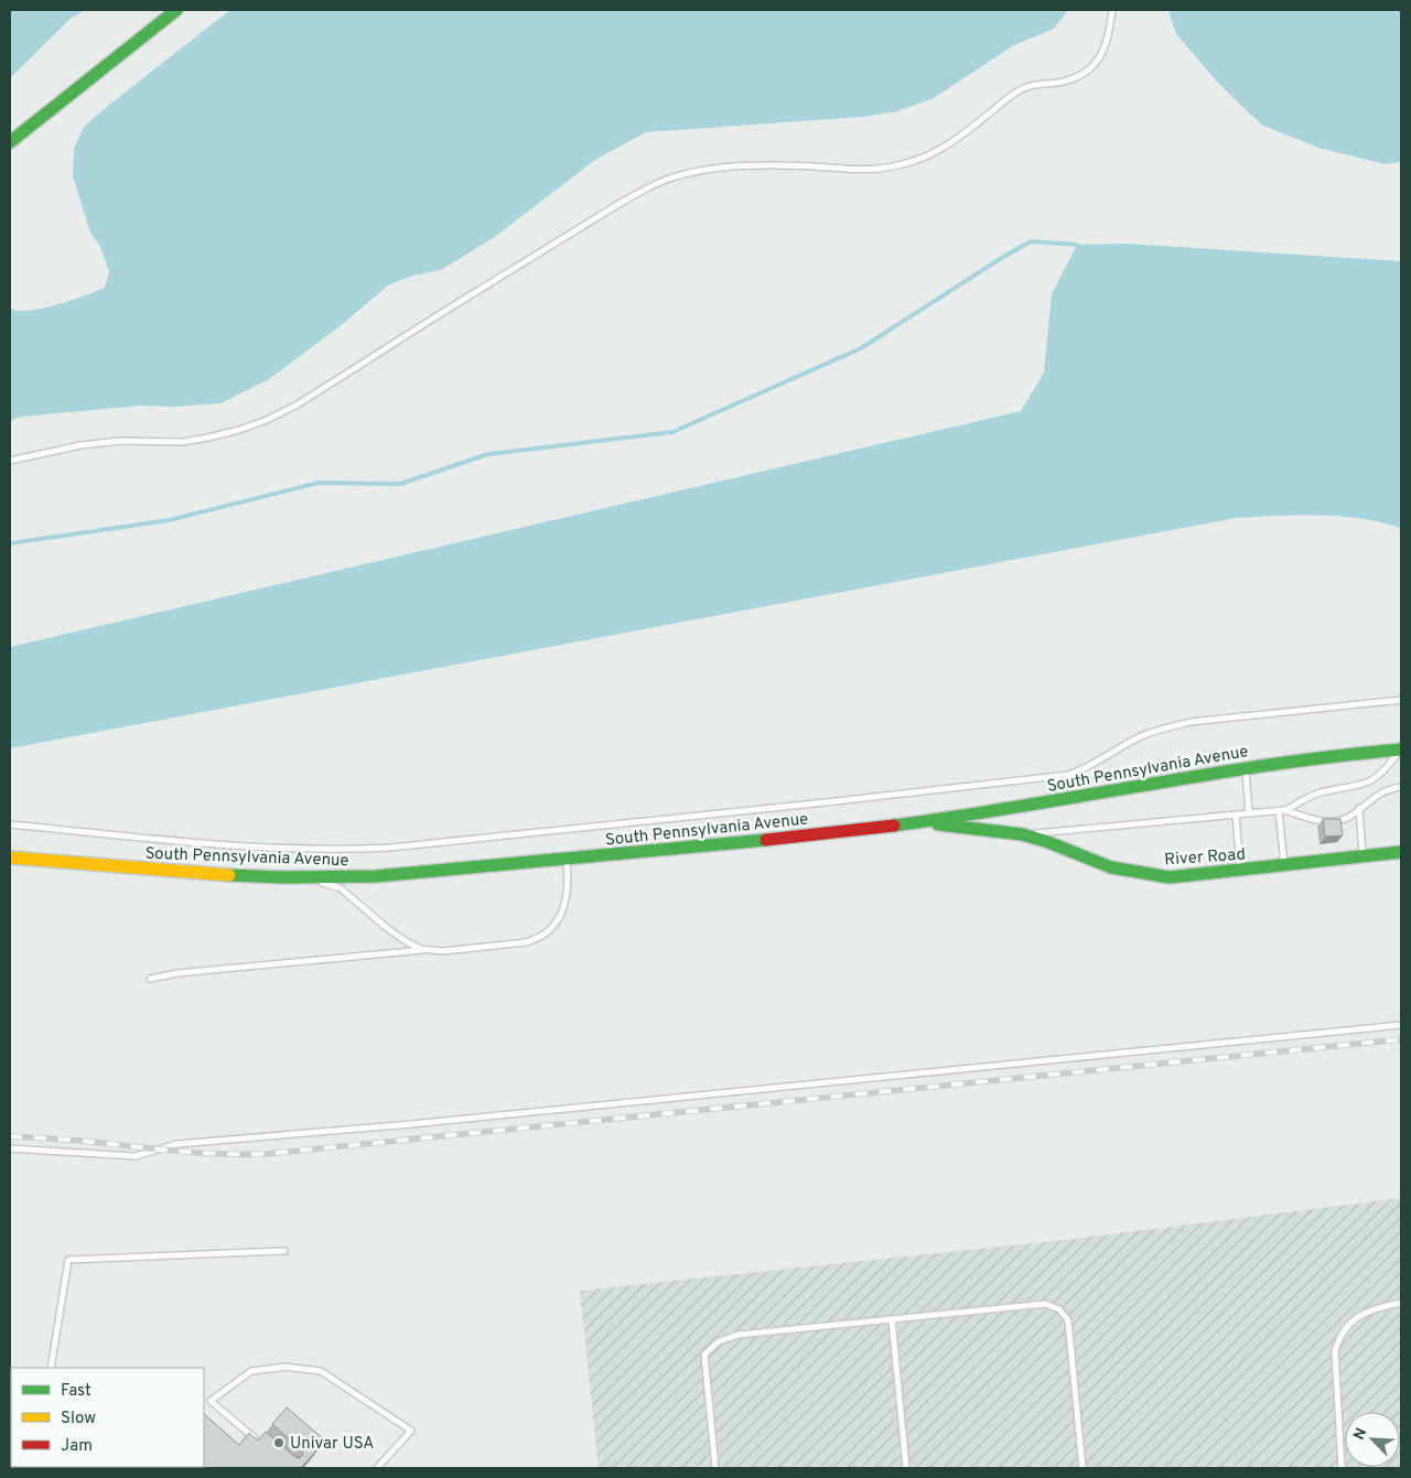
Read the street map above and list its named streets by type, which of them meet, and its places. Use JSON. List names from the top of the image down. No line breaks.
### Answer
{"streets":{"street":["South Pennsylvania Avenue","River Road"]},"crossings":[["South Pennsylvania Avenue","River Road"]],"places":["Univar USA"],"legend":["Fast","Slow","Jam"],"north":"top left"}
